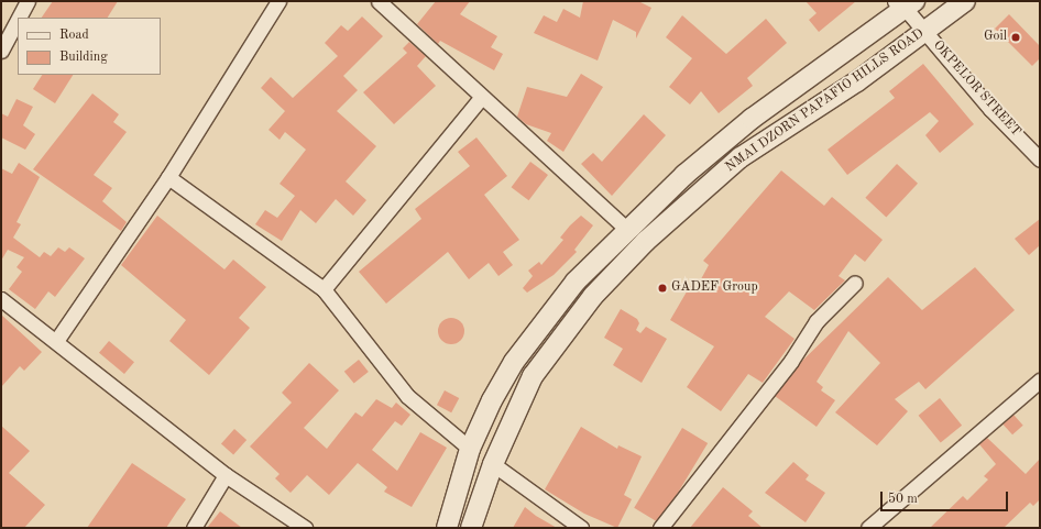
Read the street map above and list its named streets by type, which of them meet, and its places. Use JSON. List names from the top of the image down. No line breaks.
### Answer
{"streets":{"street":["OKPELOR STREET","NMAI DZORN PAPAFIO HILLS ROAD"]},"crossings":[["OKPELOR STREET","NMAI DZORN PAPAFIO HILLS ROAD"]],"places":["Goil","GADEF Group"],"legend":["Road","Building"],"scale_bar":"50 m"}
